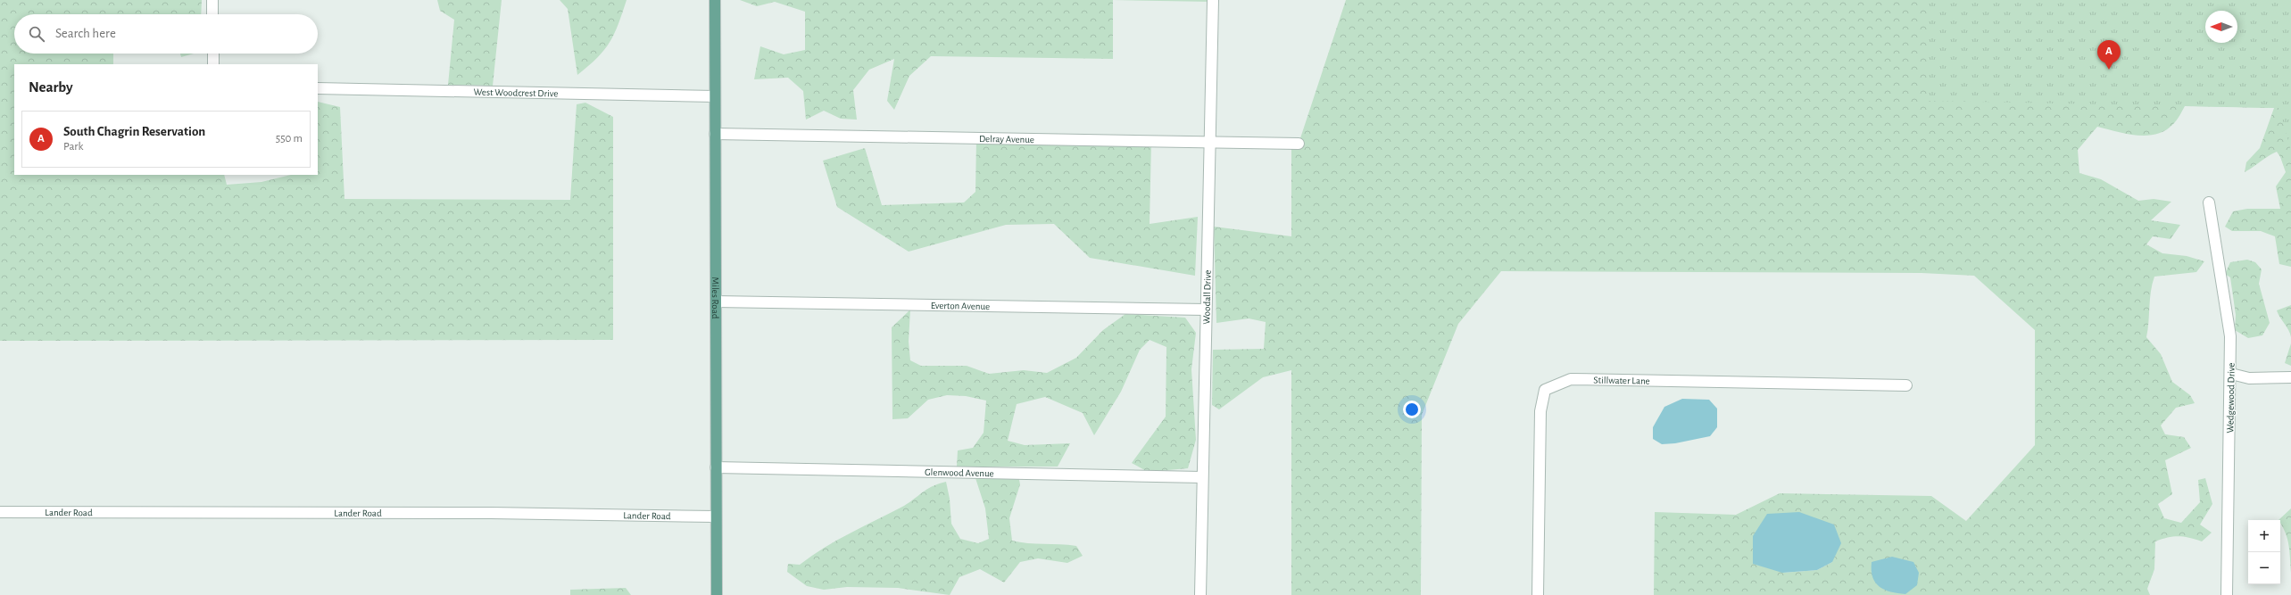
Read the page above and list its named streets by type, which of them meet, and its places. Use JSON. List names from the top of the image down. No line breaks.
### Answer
{"streets":{"main road":["Miles Road"],"street":["West Woodcrest Drive","Delray Avenue","Woodall Drive","Everton Avenue","Stillwater Lane","Wedgewood Drive","Glenwood Avenue","Lander Road"]},"crossings":[["West Woodcrest Drive","Miles Road"],["Delray Avenue","Woodall Drive"],["Delray Avenue","Miles Road"],["Woodall Drive","Everton Avenue"],["Woodall Drive","Glenwood Avenue"],["Miles Road","Everton Avenue"],["Miles Road","Glenwood Avenue"],["Miles Road","Lander Road"]],"north":"left","page":{"search":"Search here","pins":"A","heading":"Nearby","list":[{"mark":"A","name":"South Chagrin Reservation","note":"Park","value":"550 m"}],"map_buttons":["+","−"]}}
